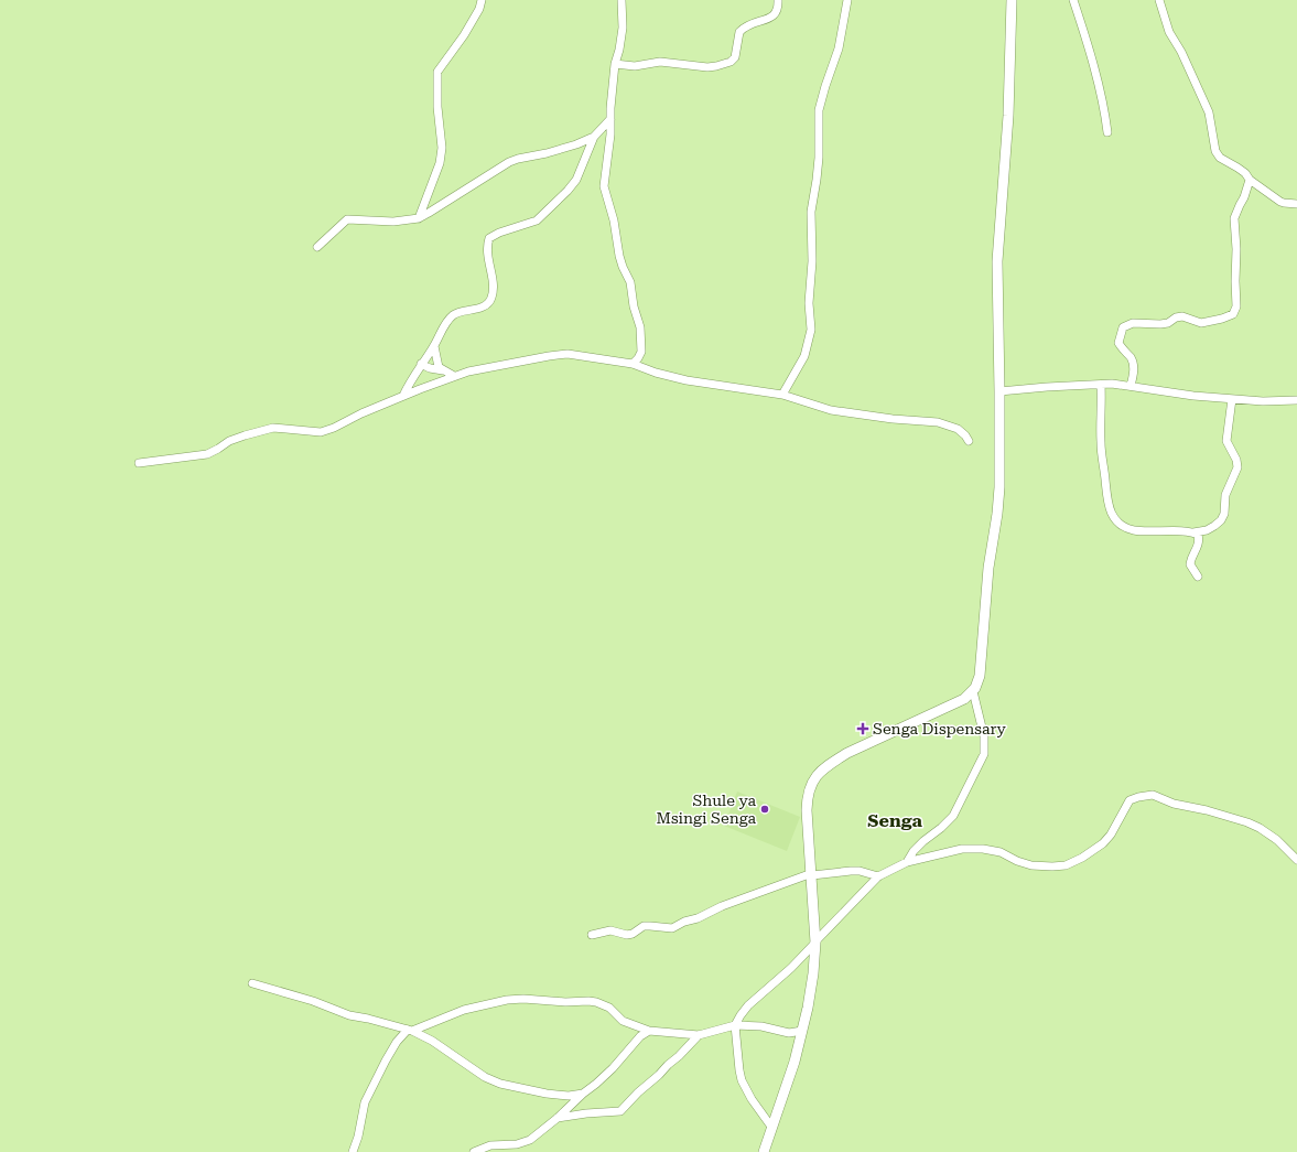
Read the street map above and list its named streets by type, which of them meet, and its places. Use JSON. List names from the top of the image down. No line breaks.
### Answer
{"districts":["Senga"],"places":{"health":["Senga Dispensary"],"other":["Shule ya Msingi Senga"]}}
